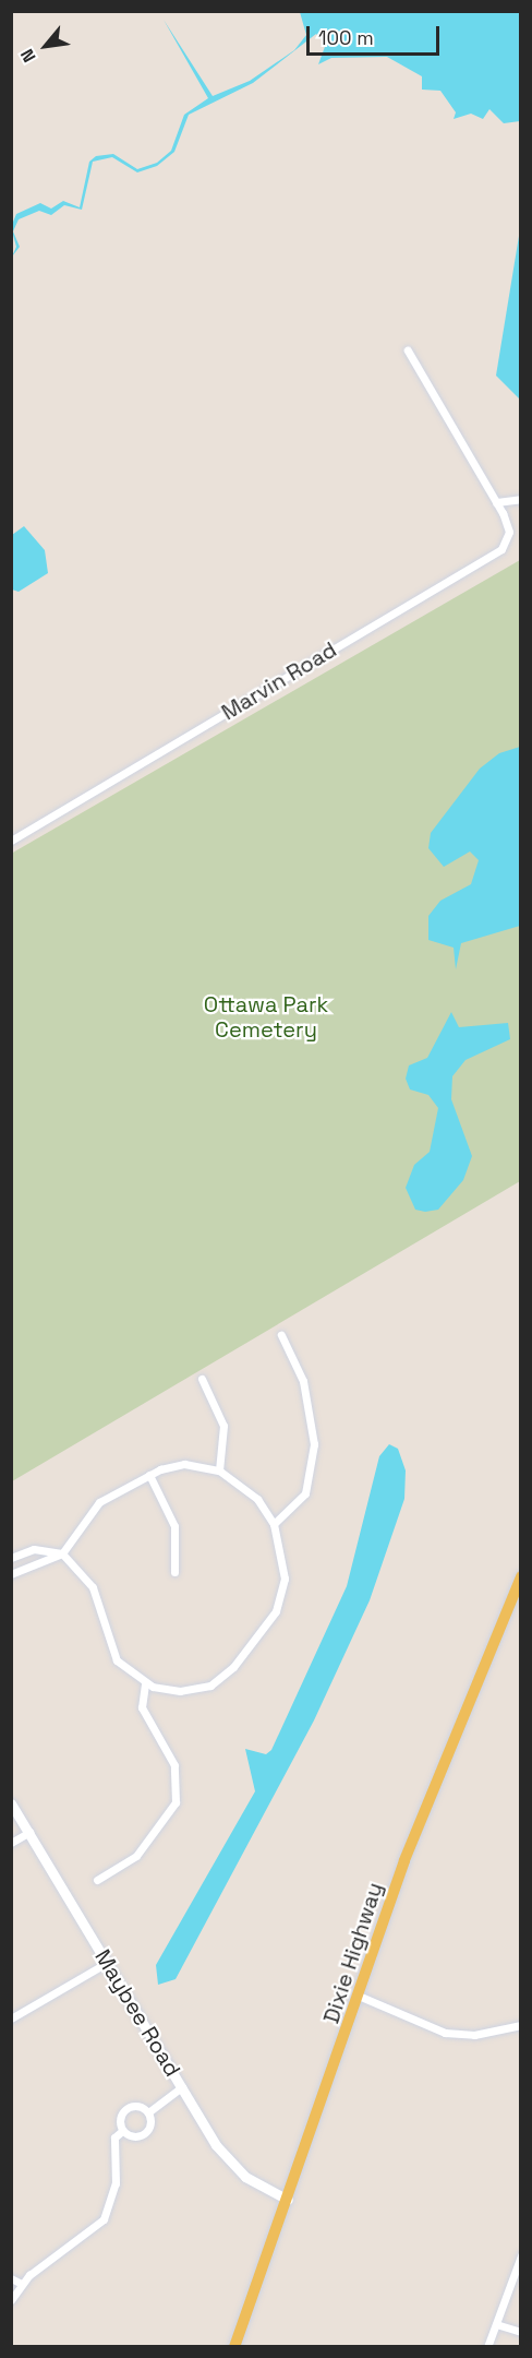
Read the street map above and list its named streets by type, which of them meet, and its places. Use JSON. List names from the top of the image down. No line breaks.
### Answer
{"streets":{"main road":["Dixie Highway","Maybee Road"],"street":["Marvin Road"]},"crossings":[["Dixie Highway","Maybee Road"]],"parks":["Ottawa Park Cemetery"],"scale_bar":"100 m","north":"bottom left"}
